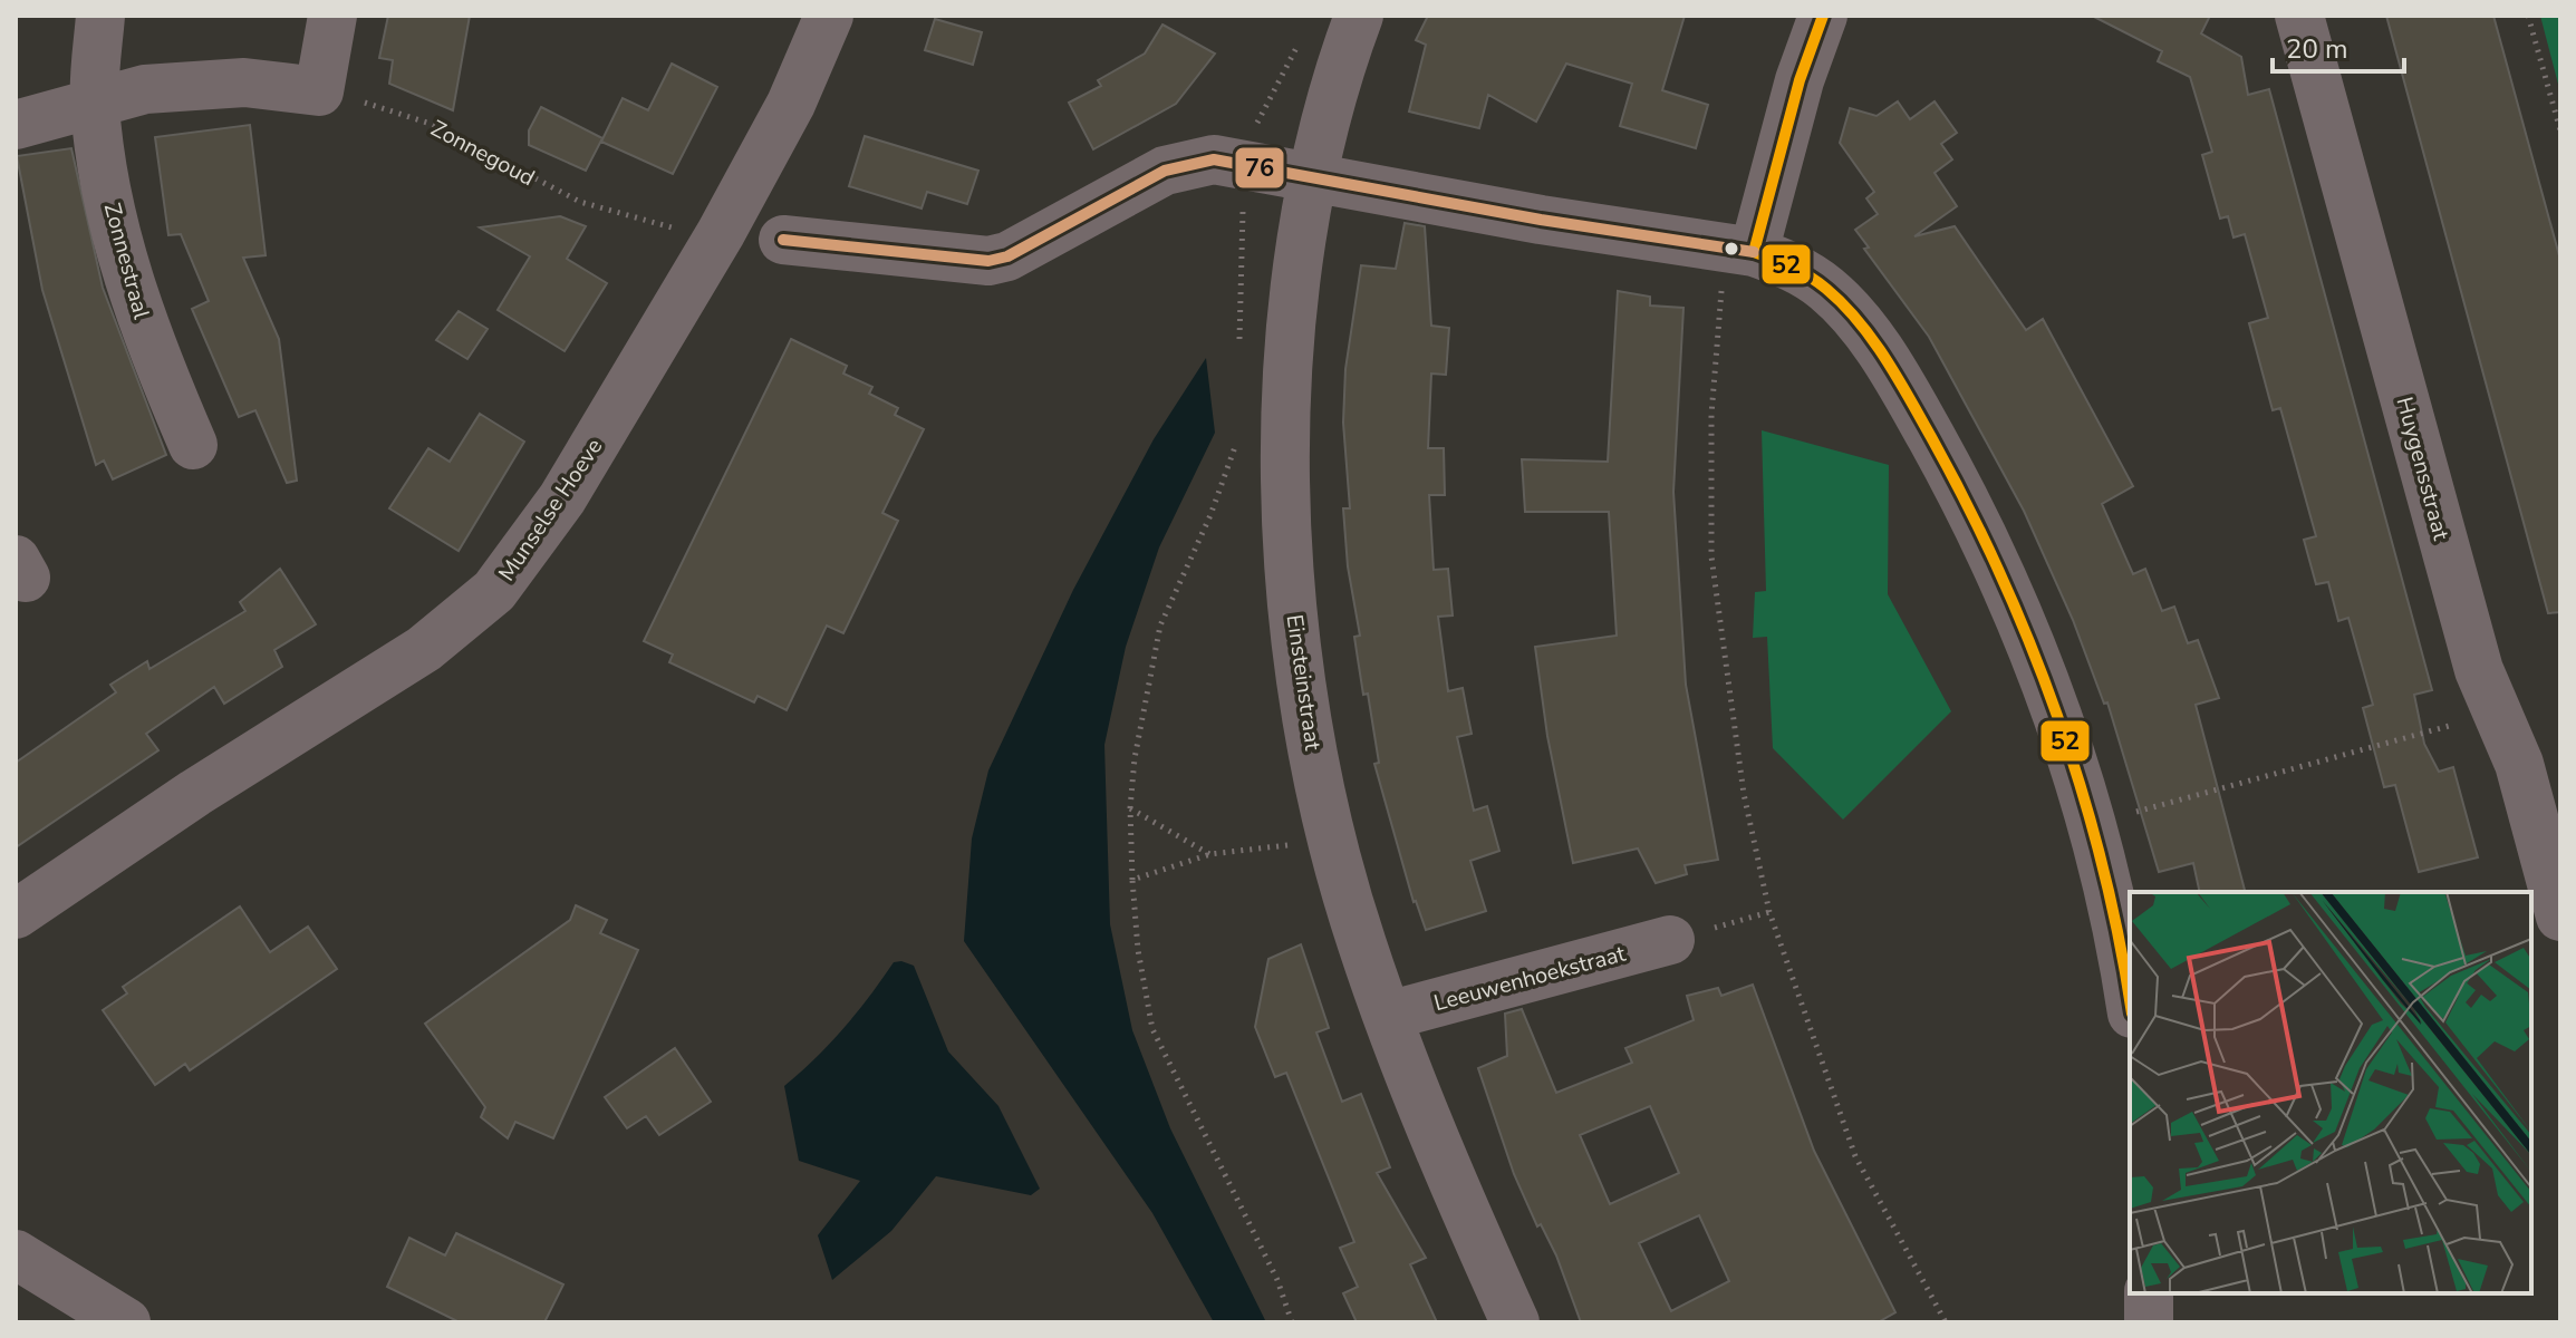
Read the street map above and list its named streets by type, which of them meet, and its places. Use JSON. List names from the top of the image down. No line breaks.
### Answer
{"streets":{"street":["Zonnestraal","Huygensstraat","Munselse Hoeve","Einsteinstraat","Leeuwenhoekstraat"],"path":["Zonnegoud"]},"crossings":[["Zonnegoud","Munselse Hoeve"],["Einsteinstraat","Leeuwenhoekstraat"]],"lines":["transit line 52","transit line 76"],"scale_bar":"20 m"}
